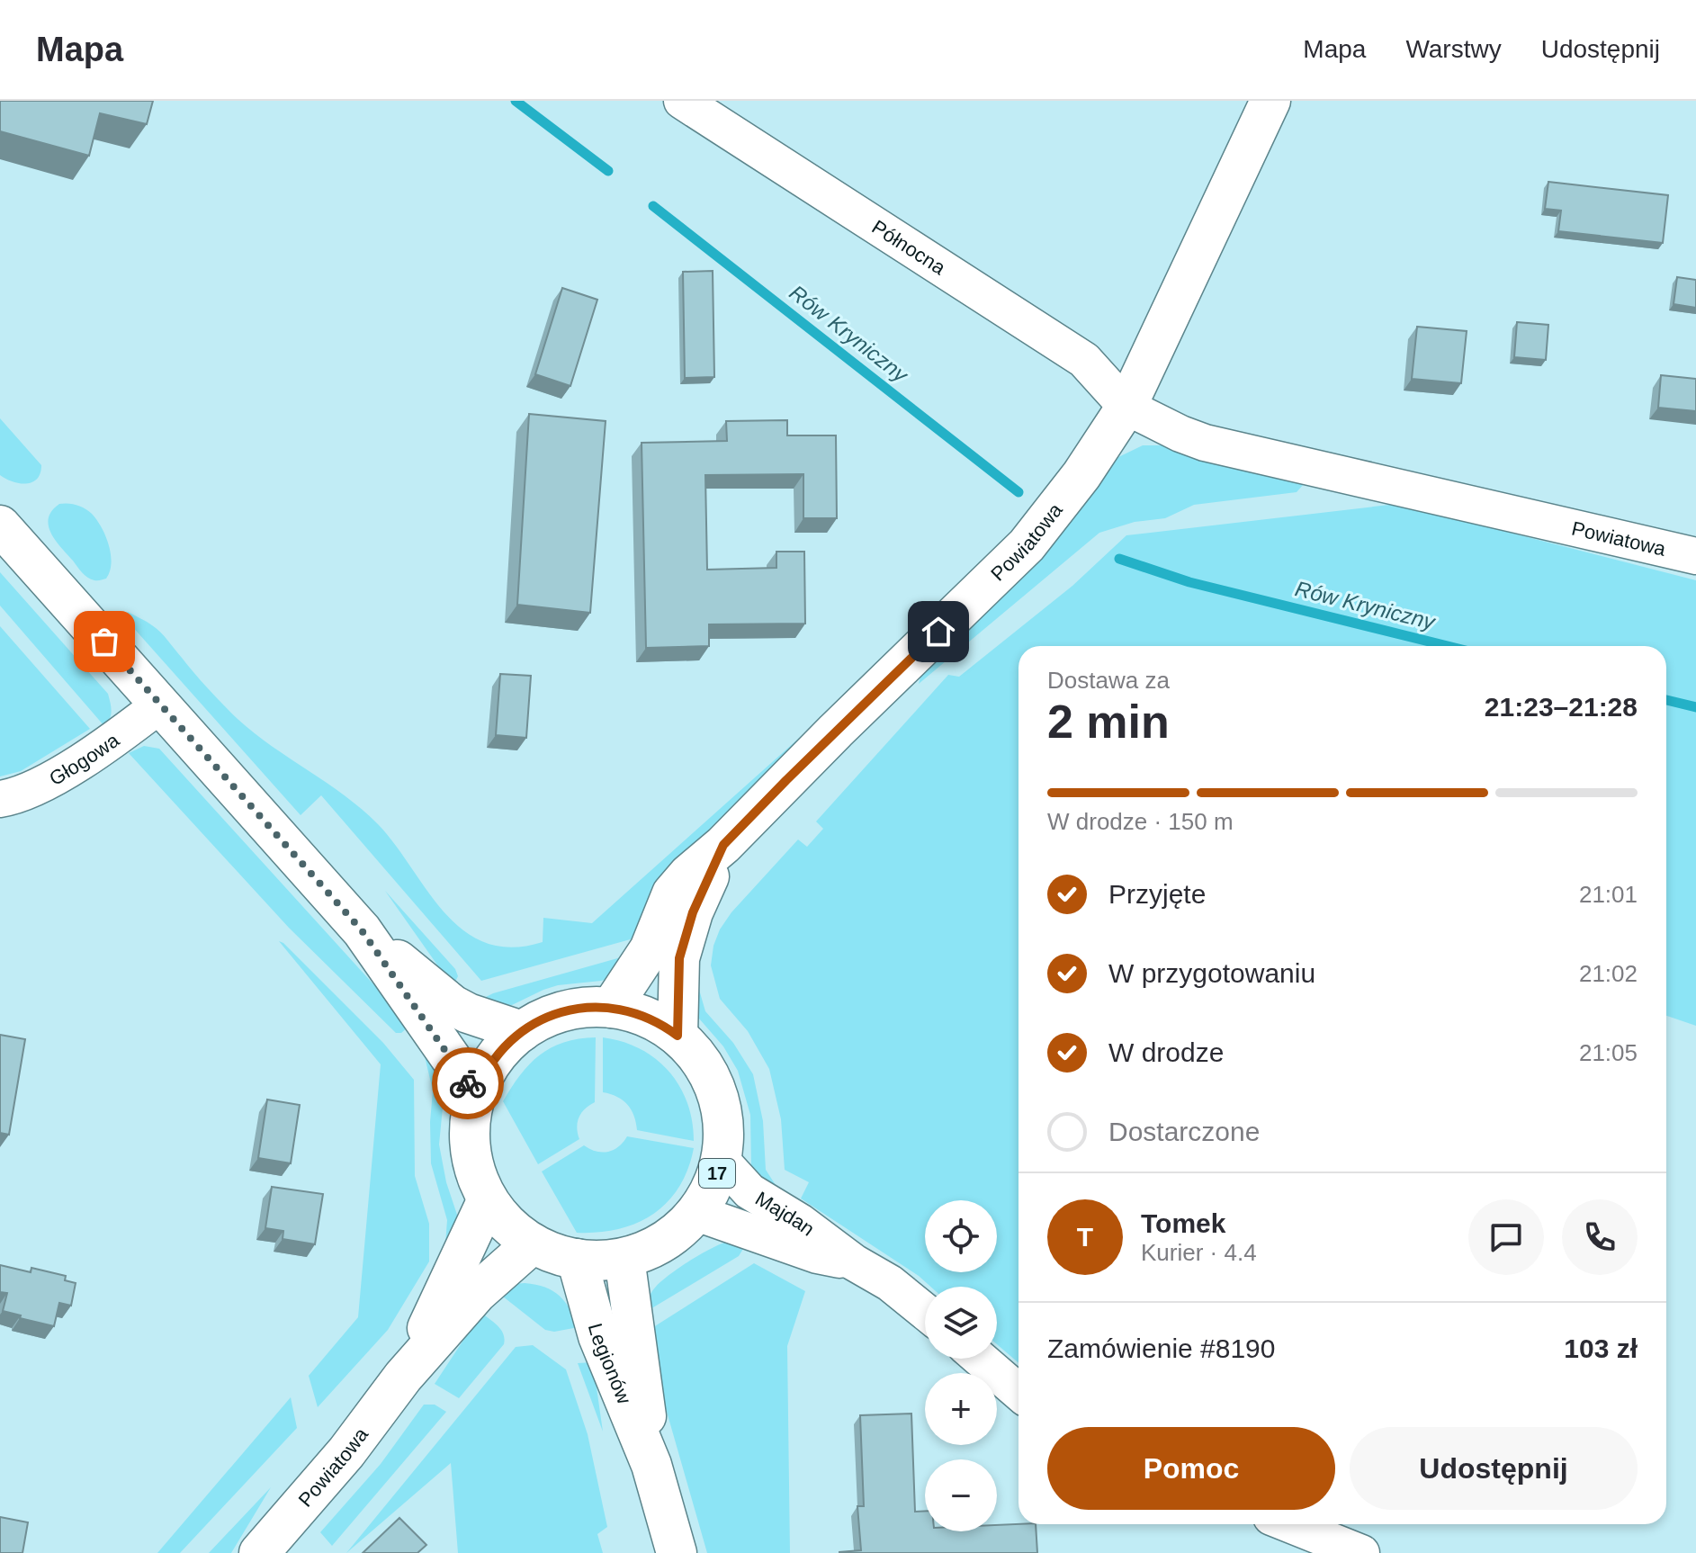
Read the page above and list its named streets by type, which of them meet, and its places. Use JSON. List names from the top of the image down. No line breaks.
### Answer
{"streets":{"main road":["Powiatowa","17","Legionów"],"street":["Północna","Głogowa","Majdan"]},"crossings":[["Północna","Powiatowa"],["Powiatowa","17"],["Powiatowa","Majdan"],["Powiatowa","Legionów"],["17","Majdan"],["17","Legionów"],["Majdan","Legionów"]],"water":["Rów Kryniczny"],"page":{"header":"Mapa","nav":["Mapa","Warstwy","Udostępnij"],"heading":["2 min","Dostawa za","21:23–21:28"],"panel":["Tomek","Kurier · 4.4","Zamówienie #8190","103 zł"],"bar":"W drodze · 150 m","list":[["Przyjęte","21:01"],["W przygotowaniu","21:02"],["W drodze","21:05"],"Dostarczone"],"round":"T","map_buttons":["+","−"],"buttons":["Pomoc","Udostępnij"]}}
